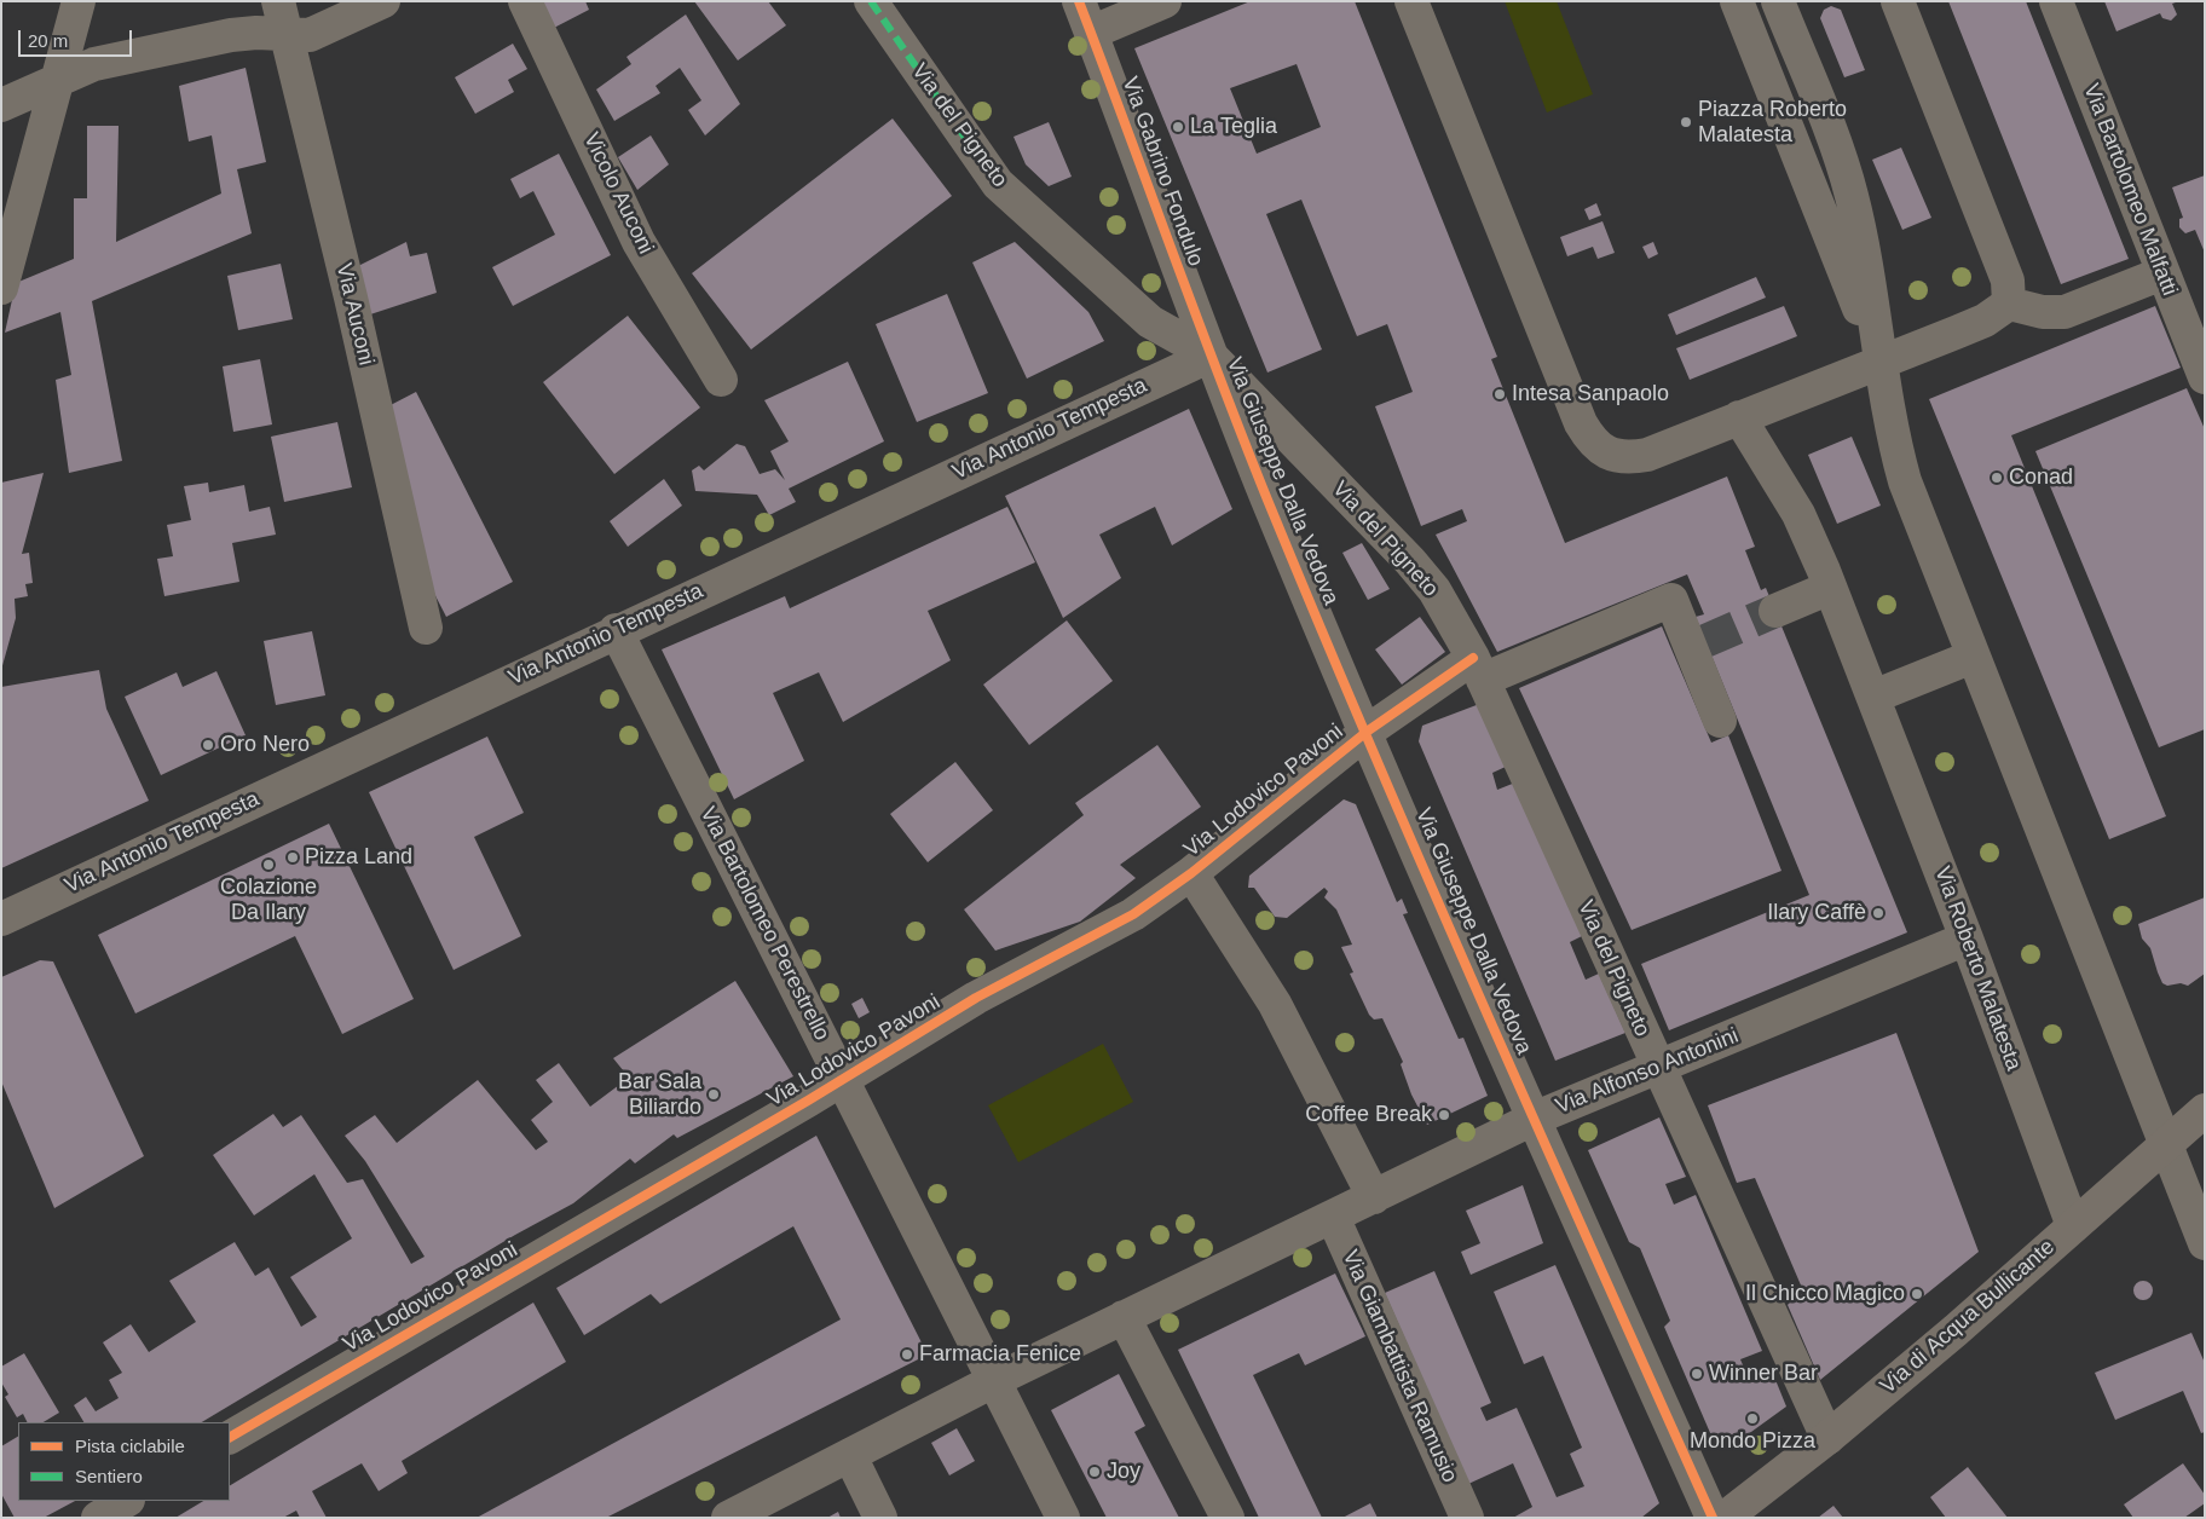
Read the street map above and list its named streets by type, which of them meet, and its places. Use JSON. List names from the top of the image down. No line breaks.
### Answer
{"streets":{"main road":["Via di Acqua Bullicante"],"street":["Via del Pigneto","Via Gabrino Fondulo","Via Bartolomeo Malfatti","Vicolo Auconi","Via Auconi","Via Antonio Tempesta","Via Giuseppe Dalla Vedova","Via Lodovico Pavoni","Via Bartolomeo Perestrello","Via Roberto Malatesta","Via Alfonso Antonini","Via Giambattista Ramusio"]},"crossings":[["Via del Pigneto","Via Gabrino Fondulo"],["Via del Pigneto","Via Antonio Tempesta"],["Via del Pigneto","Via Giuseppe Dalla Vedova"],["Via del Pigneto","Via Lodovico Pavoni"],["Via del Pigneto","Via Alfonso Antonini"],["Via del Pigneto","Via di Acqua Bullicante"],["Via Gabrino Fondulo","Via Antonio Tempesta"],["Via Gabrino Fondulo","Via Giuseppe Dalla Vedova"],["Via Antonio Tempesta","Via Giuseppe Dalla Vedova"],["Via Antonio Tempesta","Via Bartolomeo Perestrello"],["Via Giuseppe Dalla Vedova","Via Lodovico Pavoni"],["Via Giuseppe Dalla Vedova","Via Alfonso Antonini"],["Via Lodovico Pavoni","Via Bartolomeo Perestrello"],["Via Bartolomeo Perestrello","Via Alfonso Antonini"],["Via Roberto Malatesta","Via Alfonso Antonini"],["Via Roberto Malatesta","Via di Acqua Bullicante"],["Via Alfonso Antonini","Via Giambattista Ramusio"]],"places":["Piazza Roberto Malatesta","La Teglia","Intesa Sanpaolo","Conad","Oro Nero","Pizza Land","Colazione Da Ilary","Ilary Caffè","Bar Sala Biliardo","Coffee Break","Il Chicco Magico","Farmacia Fenice","Winner Bar","Mondo Pizza","Joy"],"legend":["Pista ciclabile","Sentiero"],"scale_bar":"20 m"}
